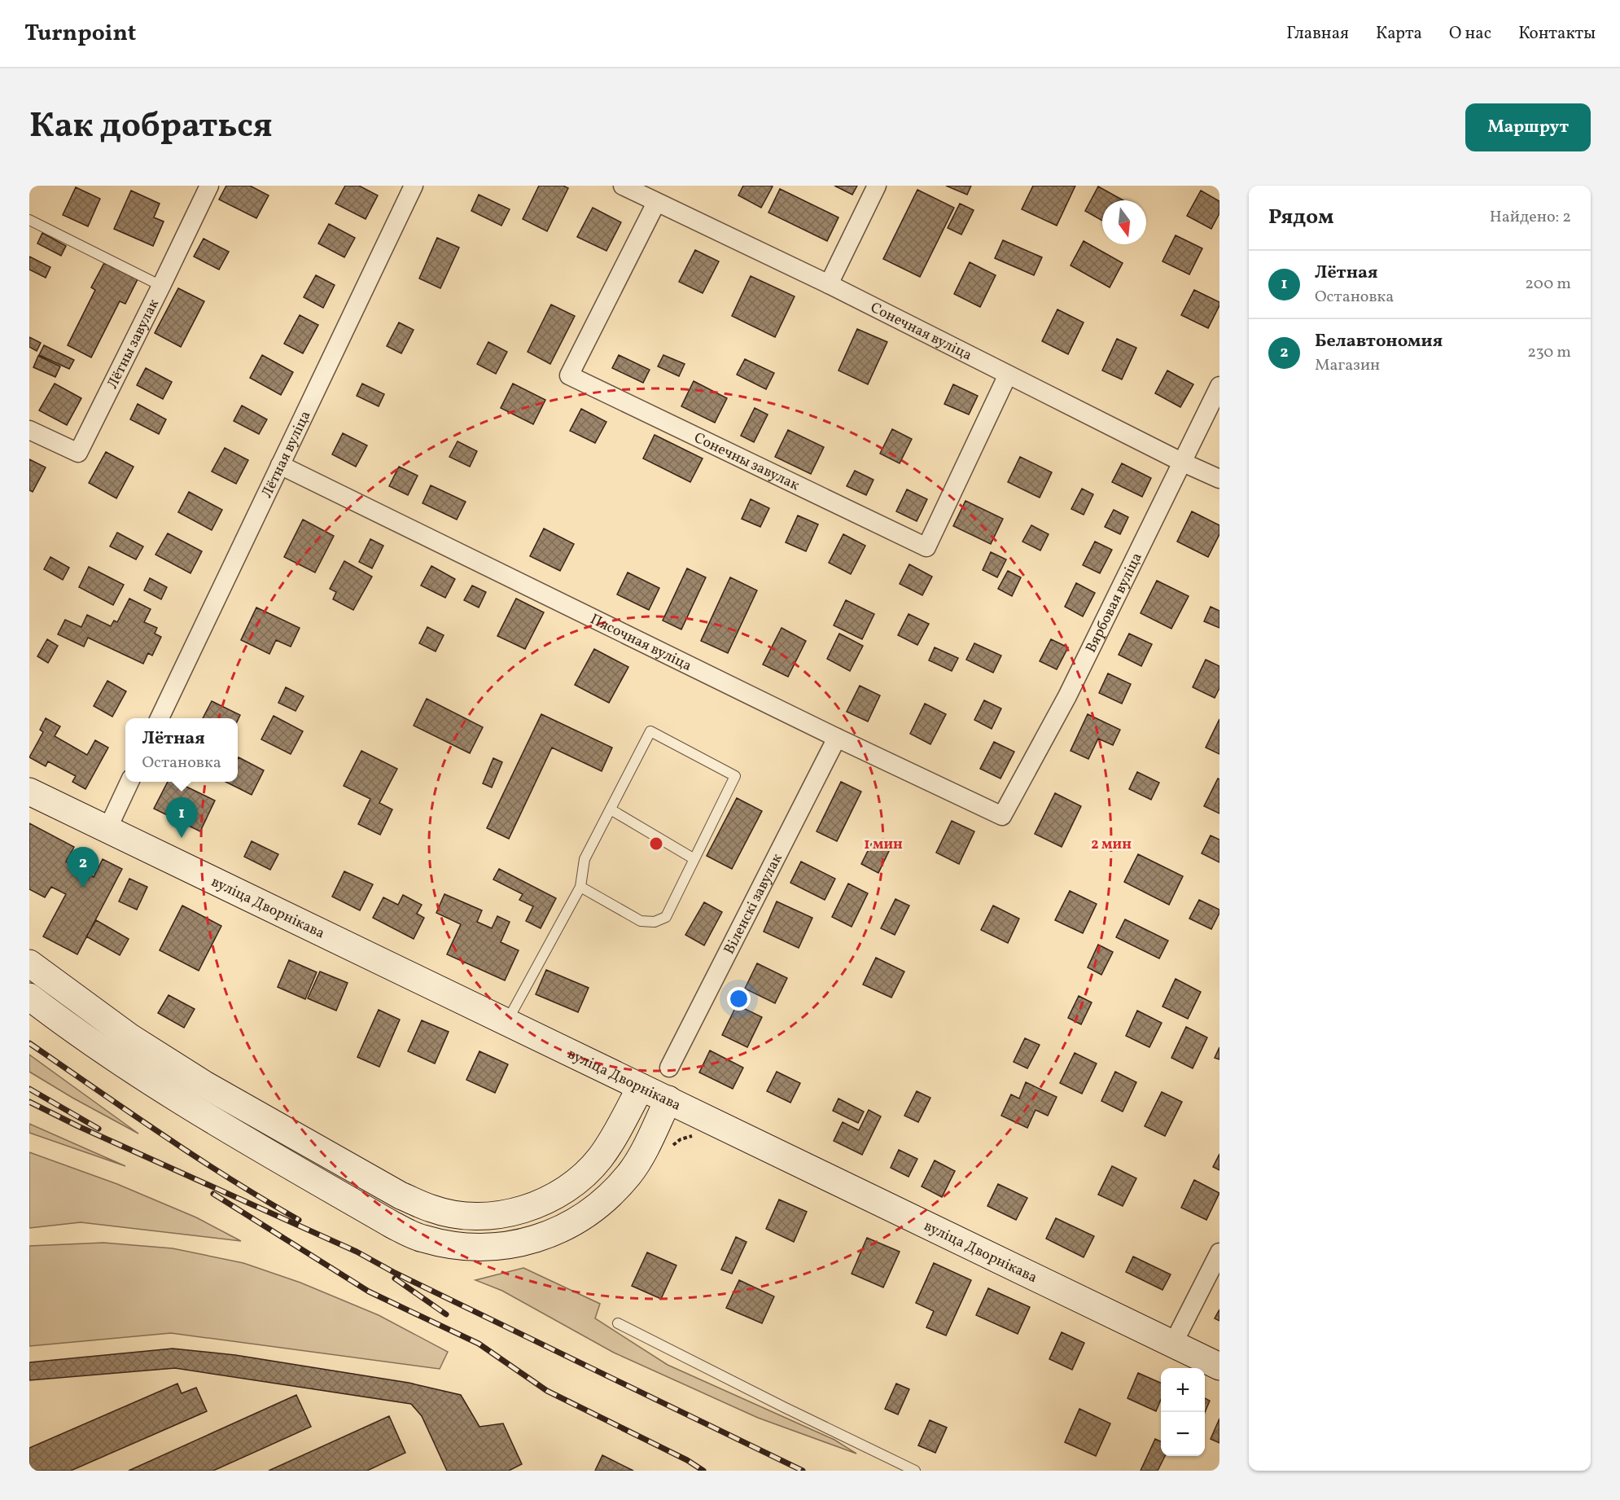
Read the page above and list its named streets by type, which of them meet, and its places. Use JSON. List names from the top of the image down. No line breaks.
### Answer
{"streets":{"main road":["вуліца Дворнікава"],"street":["Сонечная вуліца","Лётны завулак","Лётная вуліца","Сонечны завулак","Вярбовая вуліца","Пясочная вуліца","Віленскі завулак"]},"crossings":[["Сонечная вуліца","Сонечны завулак"],["Сонечная вуліца","Вярбовая вуліца"],["Лётная вуліца","Пясочная вуліца"],["Вярбовая вуліца","Пясочная вуліца"],["Пясочная вуліца","Віленскі завулак"]],"north":"bottom","page":{"header":"Turnpoint","nav":["Главная","Карта","О нас","Контакты"],"title":"Как добраться","buttons":"Маршрут","heading":["Рядом","Найдено: 2"],"list":[{"mark":"1","name":"Лётная","note":"Остановка","value":"200 m"},{"mark":"2","name":"Белавтономия","note":"Магазин","value":"230 m"}],"popup":["Лётная","Остановка"],"pins":["1","2"],"map_buttons":["+","−"]},"rings":["1 мин","2 мин"]}
